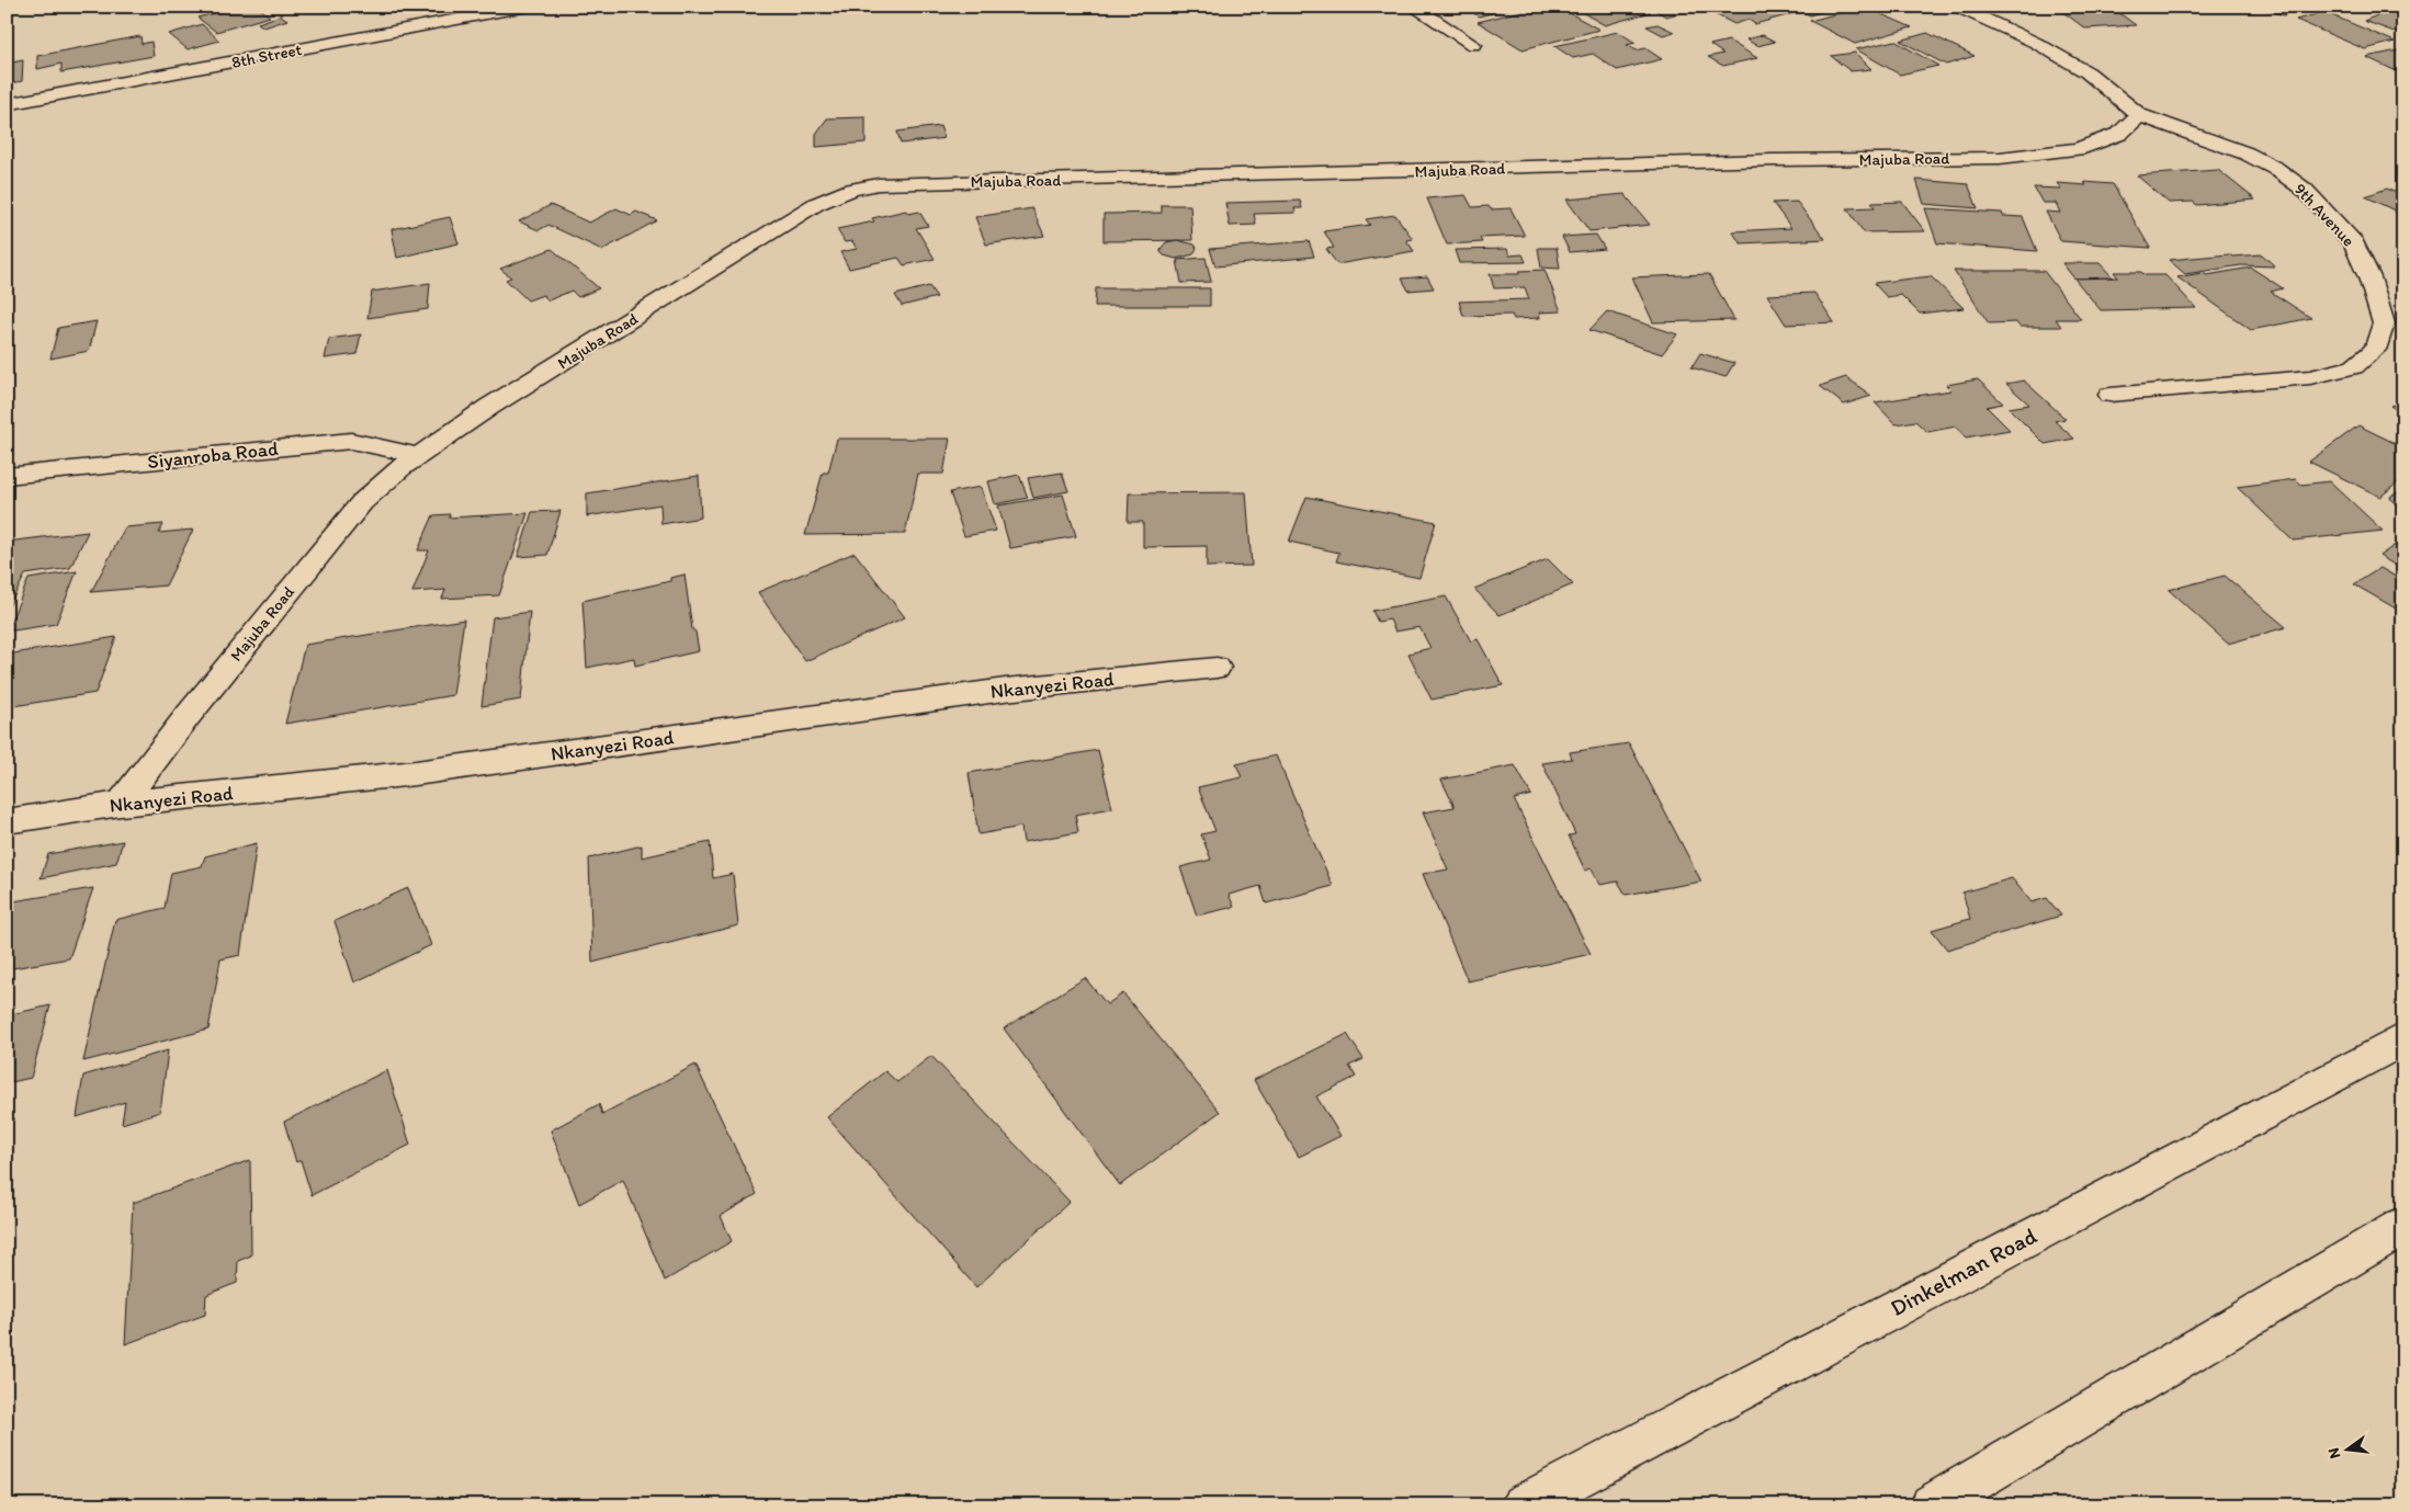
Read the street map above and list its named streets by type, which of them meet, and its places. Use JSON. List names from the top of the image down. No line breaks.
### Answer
{"streets":{"street":["8th Street","Majuba Road","9th Avenue","Siyanroba Road","Nkanyezi Road","Dinkelman Road"]},"crossings":[["Majuba Road","9th Avenue"],["Majuba Road","Siyanroba Road"],["Majuba Road","Nkanyezi Road"]],"north":"left"}
